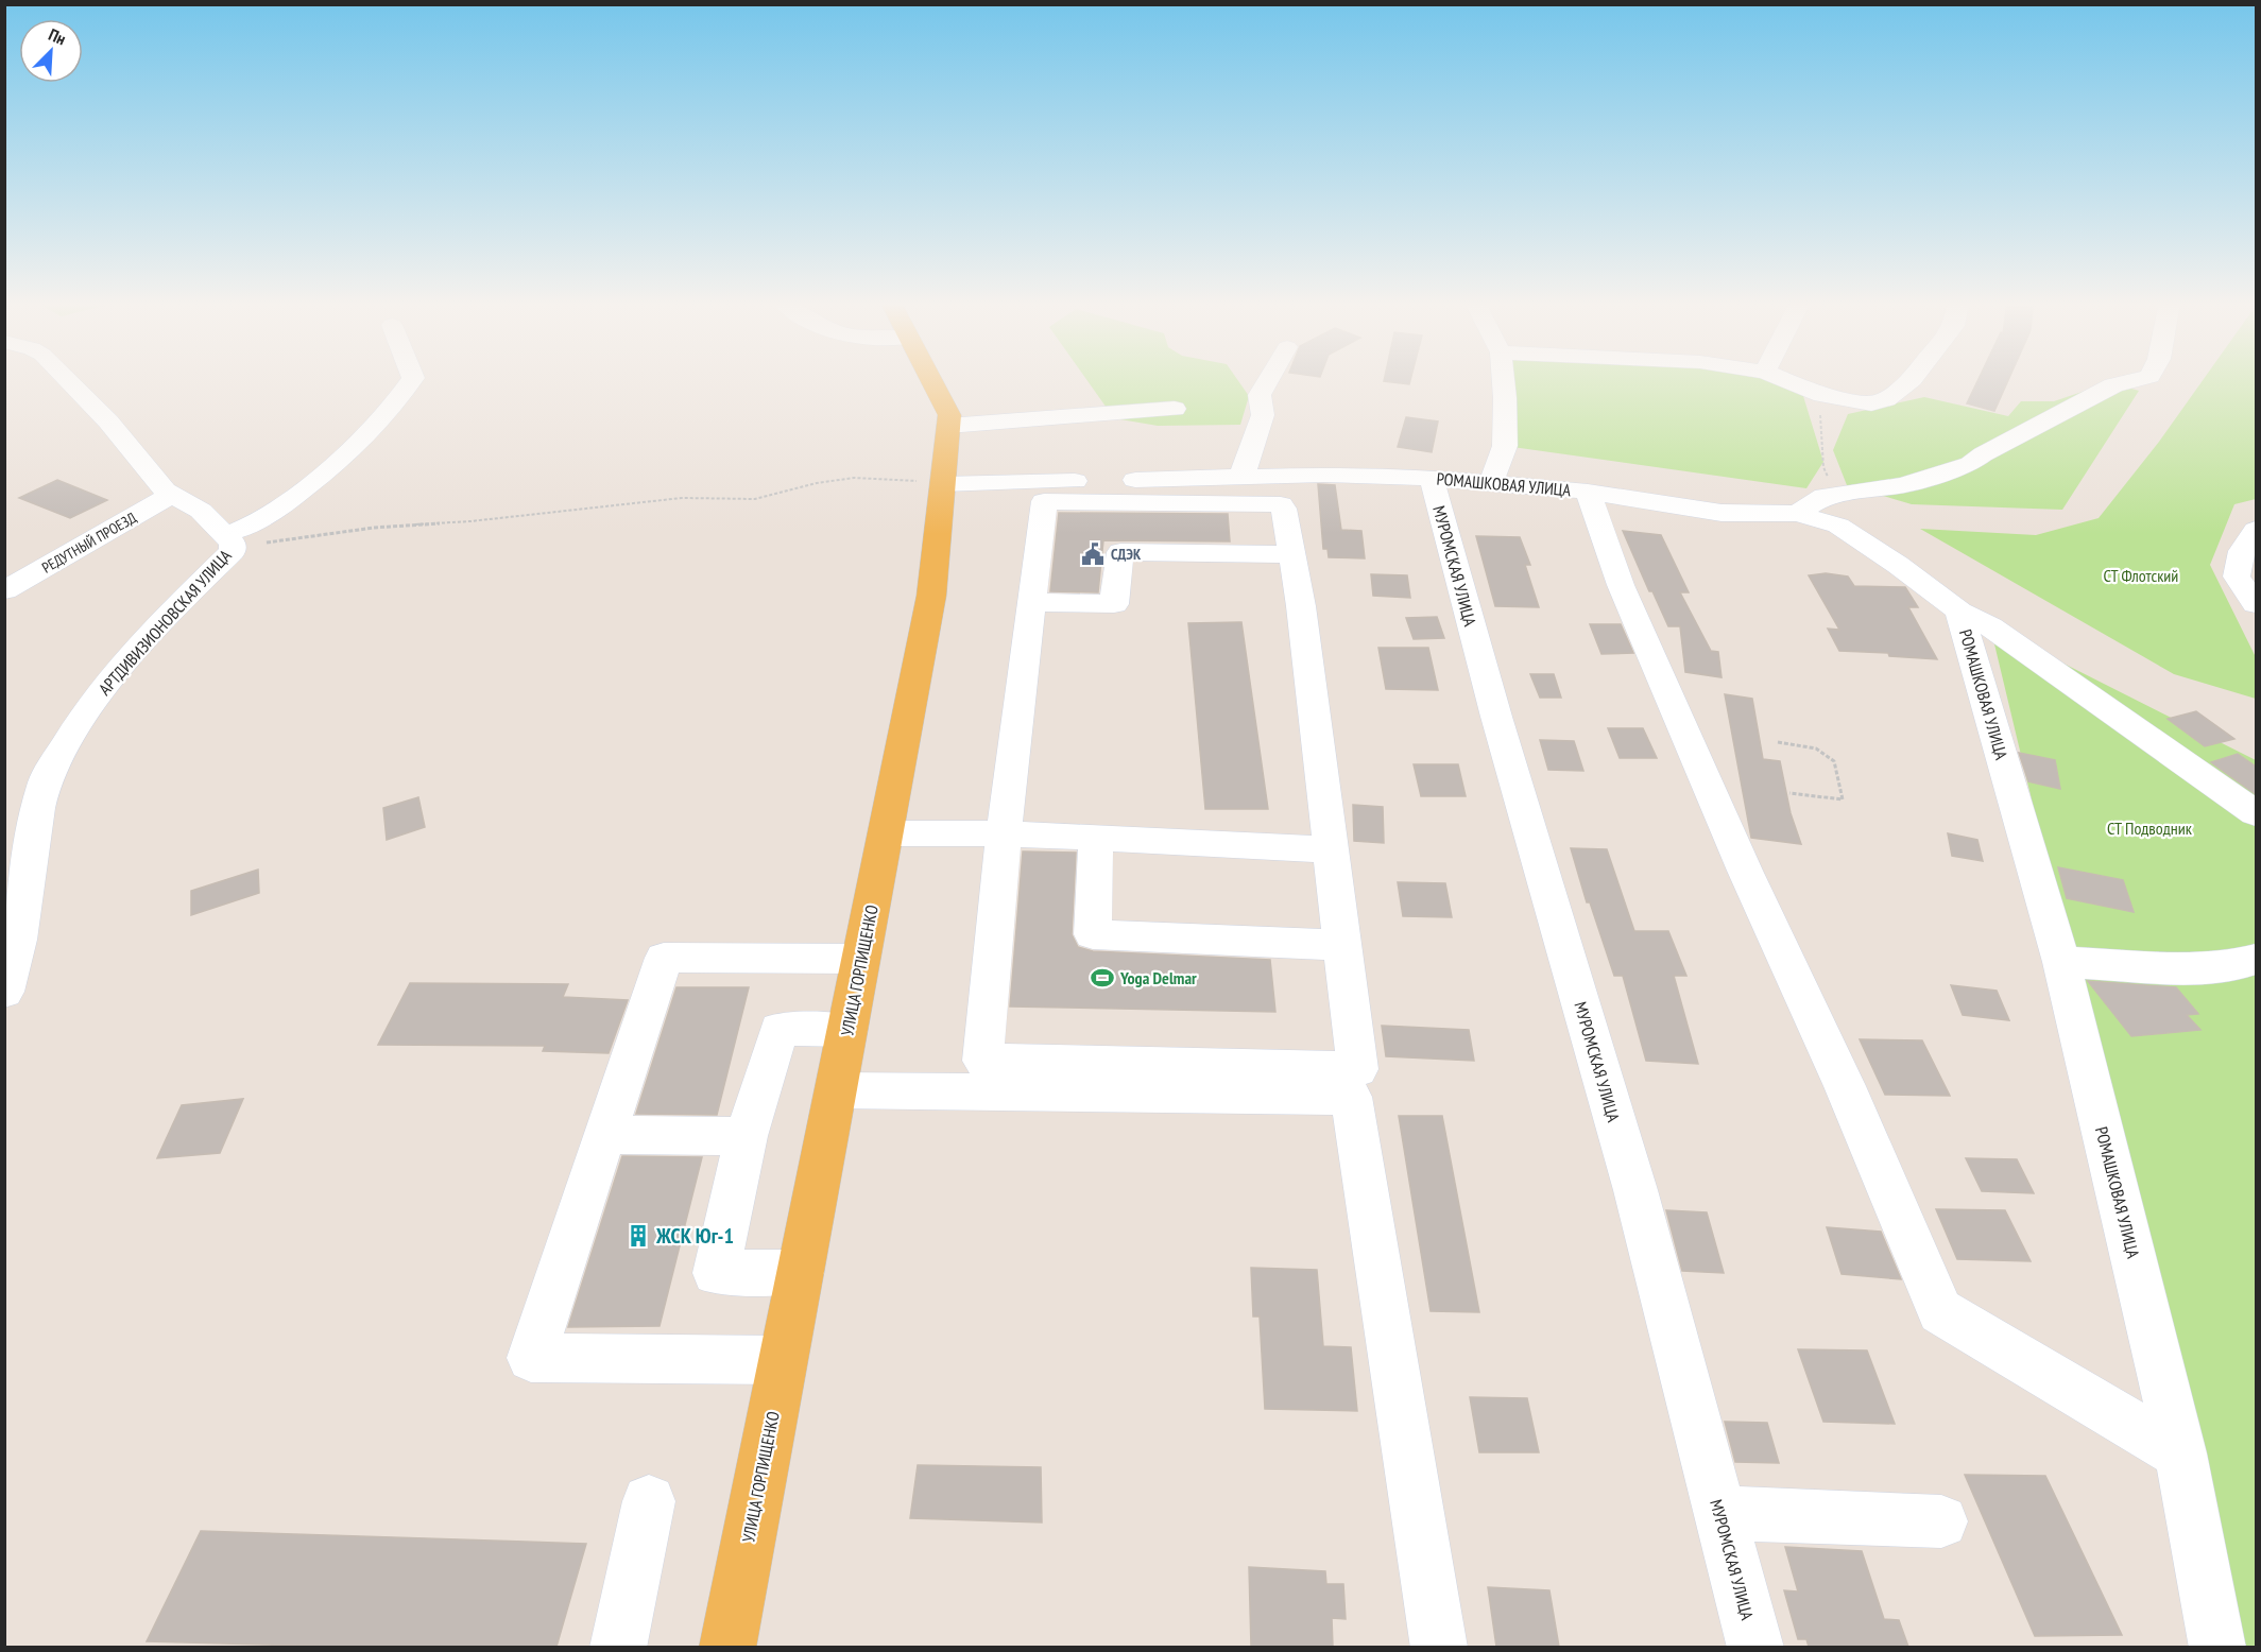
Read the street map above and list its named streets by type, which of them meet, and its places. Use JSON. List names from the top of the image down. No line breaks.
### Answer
{"streets":{"main road":["УЛИЦА ГОРПИЩЕНКО"],"street":["РОМАШКОВАЯ УЛИЦА","РЕДУТНЫЙ ПРОЕЗД","МУРОМСКАЯ УЛИЦА","АРТДИВИЗИОНОВСКАЯ УЛИЦА"]},"crossings":[["РОМАШКОВАЯ УЛИЦА","МУРОМСКАЯ УЛИЦА"],["РОМАШКОВАЯ УЛИЦА","УЛИЦА ГОРПИЩЕНКО"],["РЕДУТНЫЙ ПРОЕЗД","АРТДИВИЗИОНОВСКАЯ УЛИЦА"]],"parks":["СТ Флотский","СТ Подводник"],"places":{"public building":["СДЭК"],"sports":["Yoga Delmar"],"building":["ЖСК Юг-1"]},"north":"top right"}
